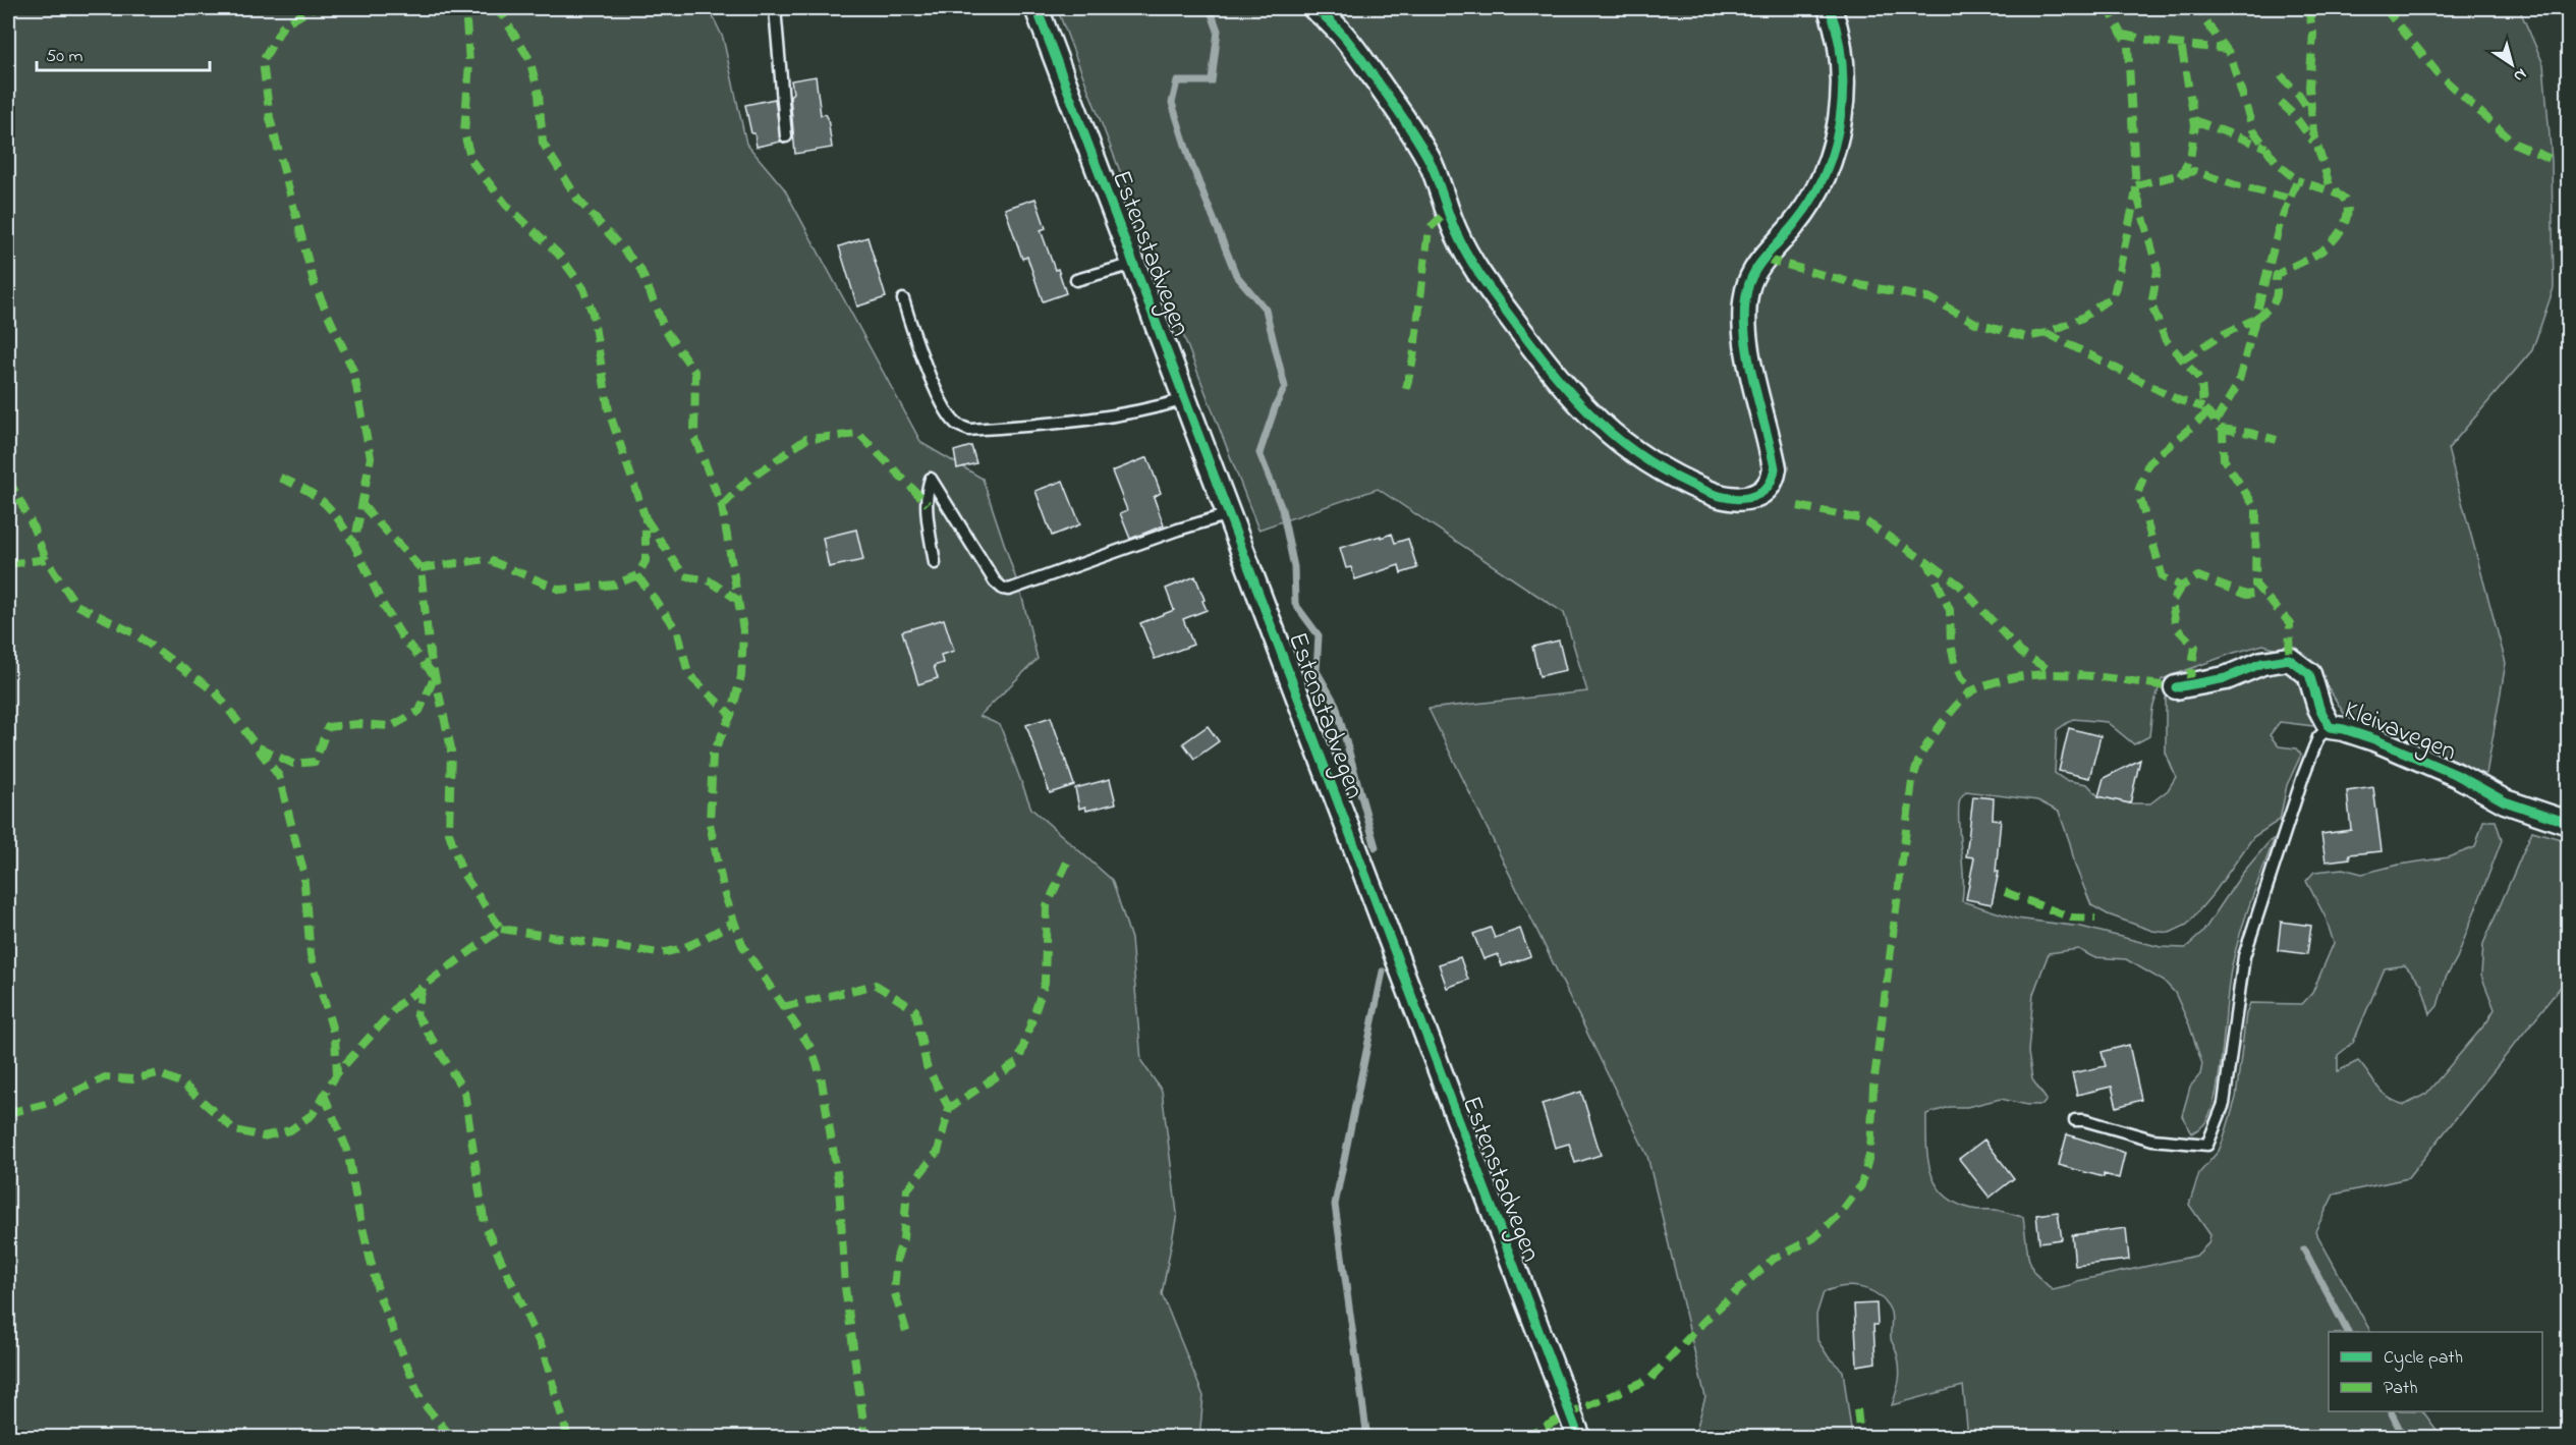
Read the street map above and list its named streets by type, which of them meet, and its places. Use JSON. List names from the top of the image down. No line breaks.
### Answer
{"streets":{"street":["Estenstadvegen","Kleivavegen"]},"legend":["Cycle path","Path"],"scale_bar":"50 m","north":"bottom right"}
